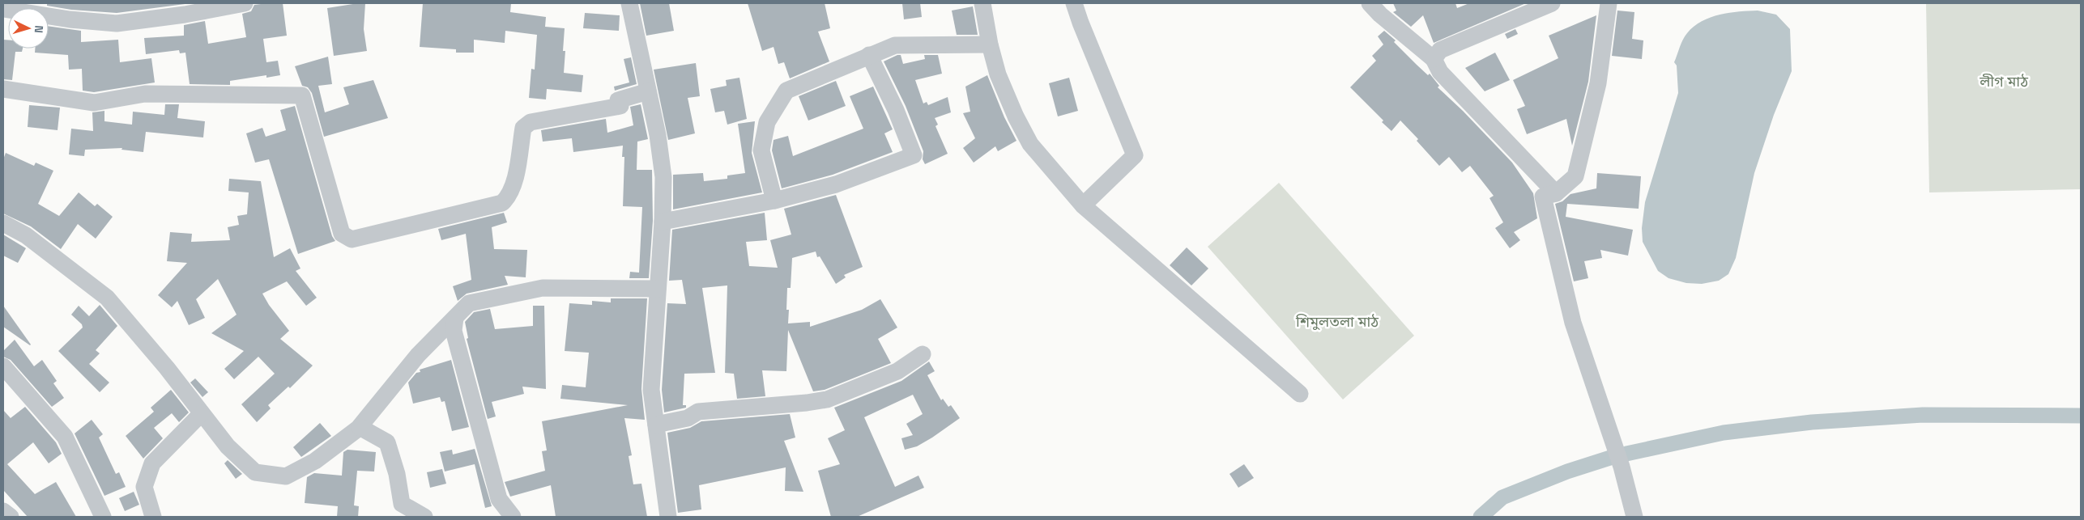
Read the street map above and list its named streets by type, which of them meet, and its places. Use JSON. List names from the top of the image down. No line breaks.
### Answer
{"parks":["লীগ মাঠ","শিমুলতলা মাঠ"],"north":"right"}
